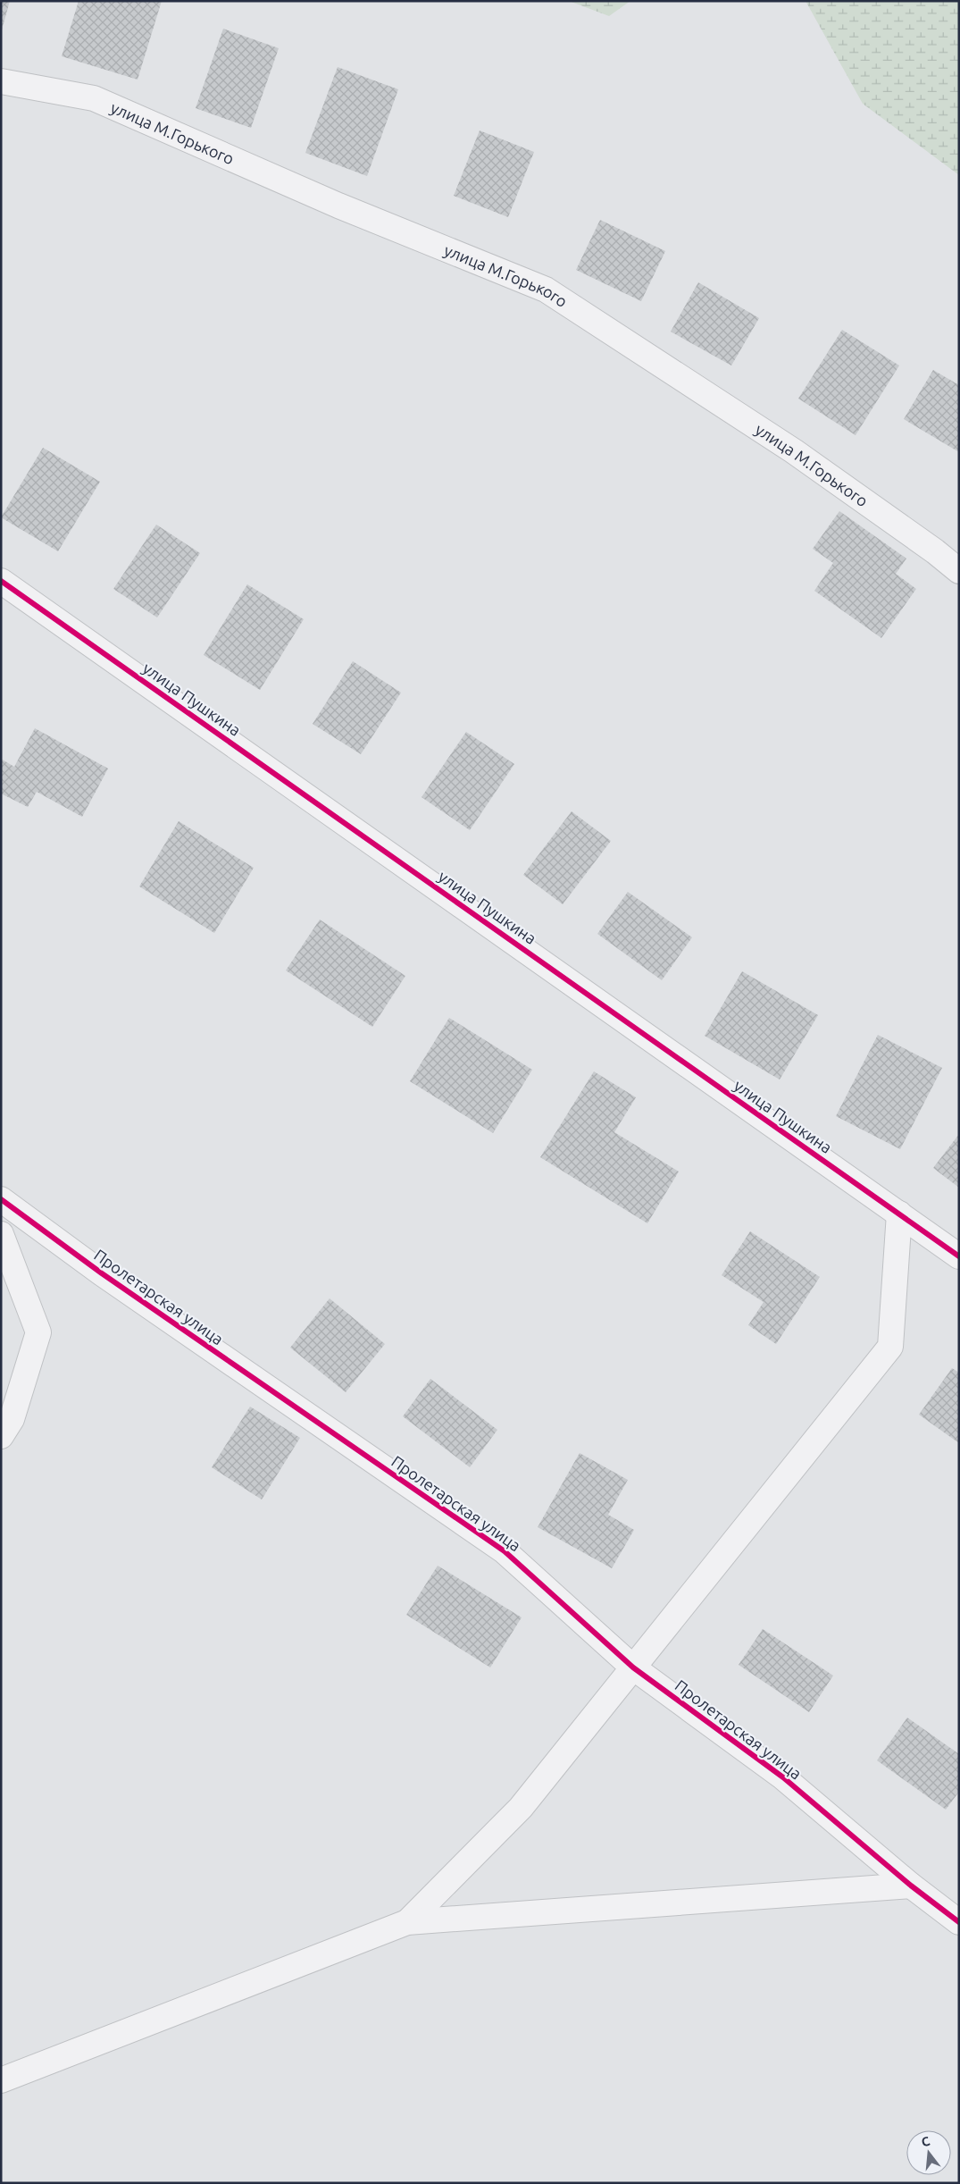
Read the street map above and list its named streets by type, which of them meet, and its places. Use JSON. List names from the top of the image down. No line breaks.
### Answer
{"streets":{"street":["улица М.Горького","улица Пушкина","Пролетарская улица"]},"north":"top"}
